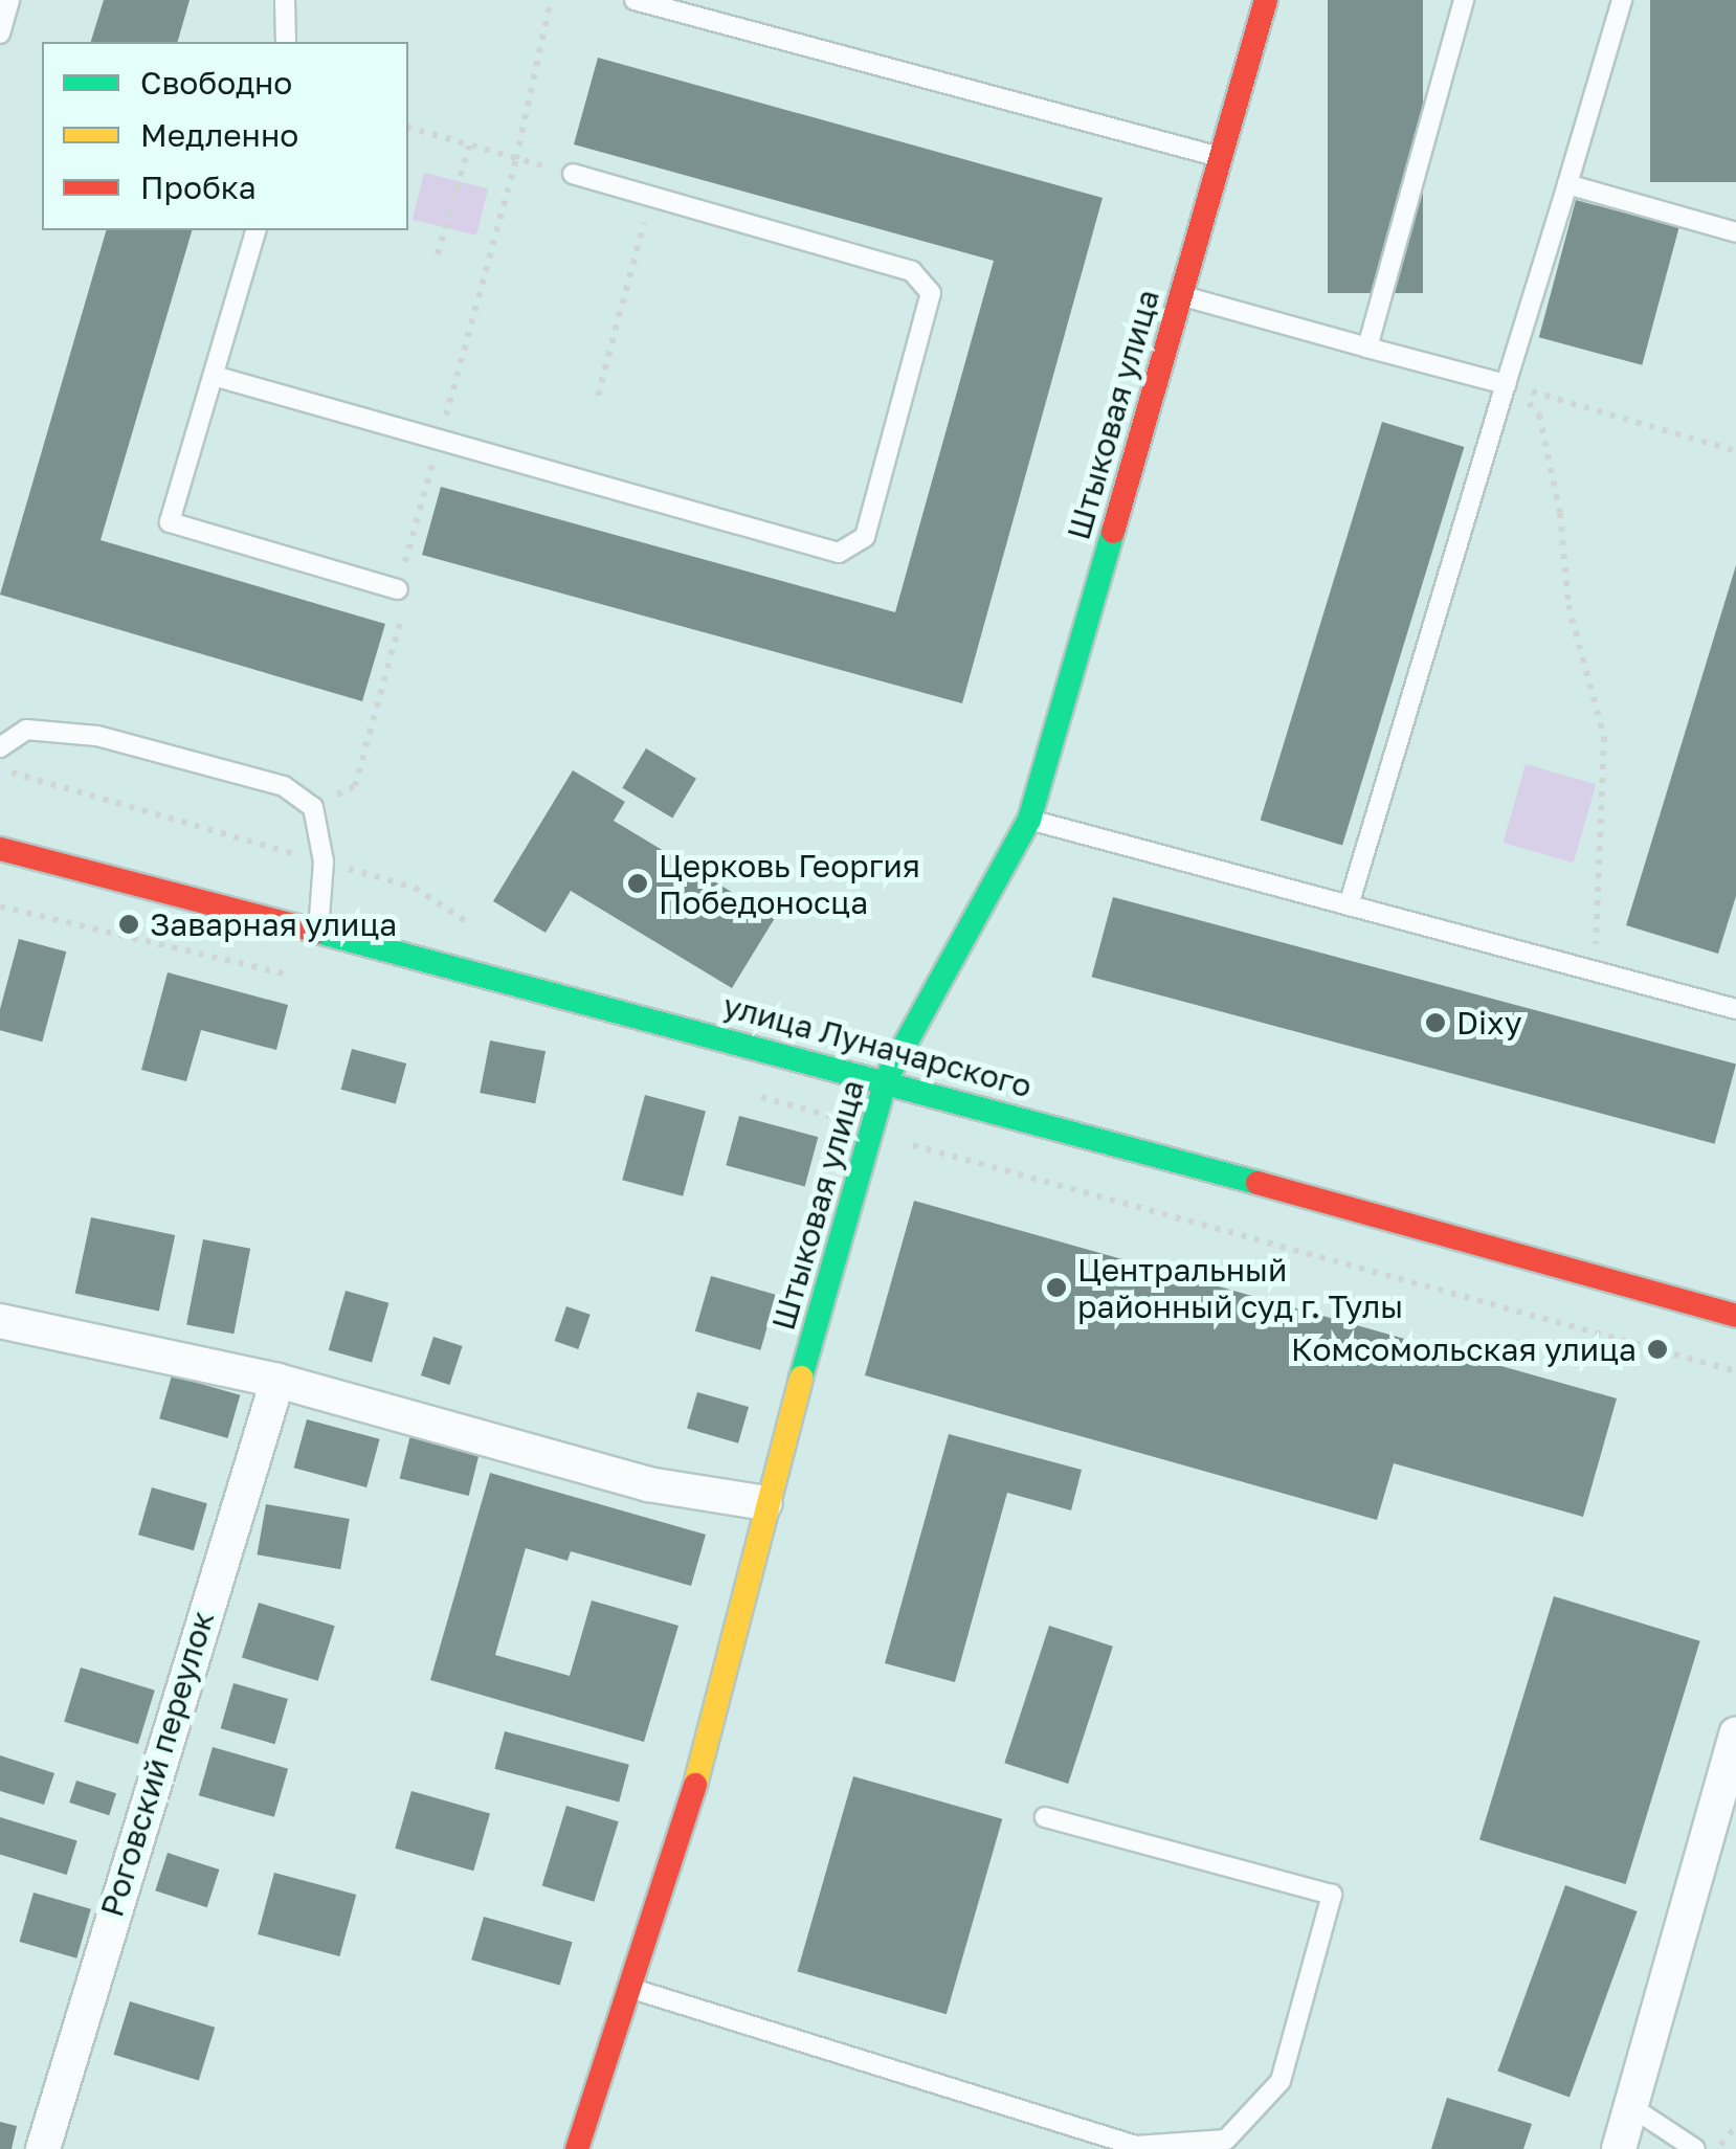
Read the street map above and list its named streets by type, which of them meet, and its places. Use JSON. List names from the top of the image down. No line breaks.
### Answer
{"streets":{"street":["Штыковая улица","улица Луначарского","Роговский переулок"]},"crossings":[["Штыковая улица","улица Луначарского"]],"places":["Церковь Георгия Победоносца","Заварная улица","Dixy","Центральный районный суд г. Тулы","Комсомольская улица"],"legend":["Свободно","Медленно","Пробка"]}
